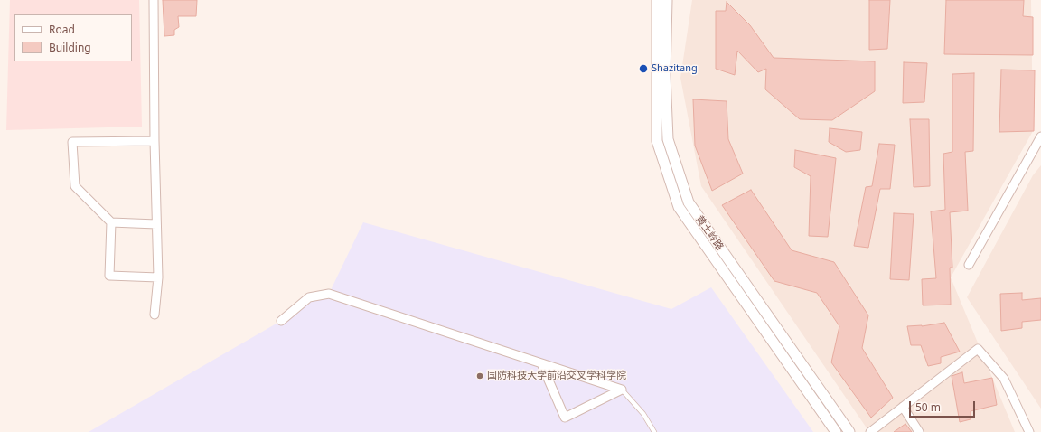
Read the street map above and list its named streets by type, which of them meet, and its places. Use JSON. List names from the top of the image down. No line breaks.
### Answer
{"streets":{"street":["黄土岭路"]},"places":["Shazitang","国防科技大学前沿交叉学科学院"],"legend":["Road","Building"],"scale_bar":"50 m"}
